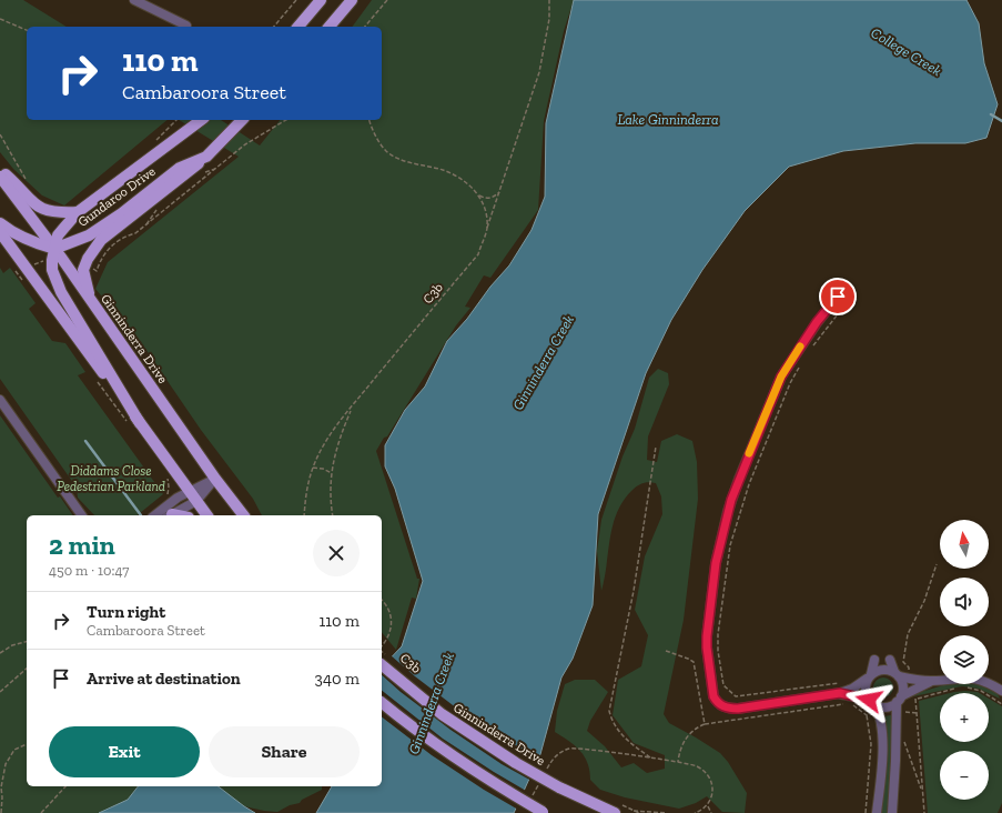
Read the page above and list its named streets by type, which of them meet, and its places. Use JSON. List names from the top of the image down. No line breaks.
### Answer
{"streets":{"main road":["Gundaroo Drive","Ginninderra Drive"],"path":["C3b"]},"crossings":[["Gundaroo Drive","Ginninderra Drive"]],"water":["College Creek","Lake Ginninderra","Ginninderra Creek"],"parks":["Diddams Close Pedestrian Parkland"],"north":"top","page":{"turn":["110 m","Cambaroora Street"],"heading":["2 min","450 m · 10:47"],"map_buttons":["+","−"],"list":[{"name":"Turn right","note":"Cambaroora Street","value":"110 m"},{"name":"Arrive at destination","value":"340 m"}],"buttons":["Exit","Share"]}}
